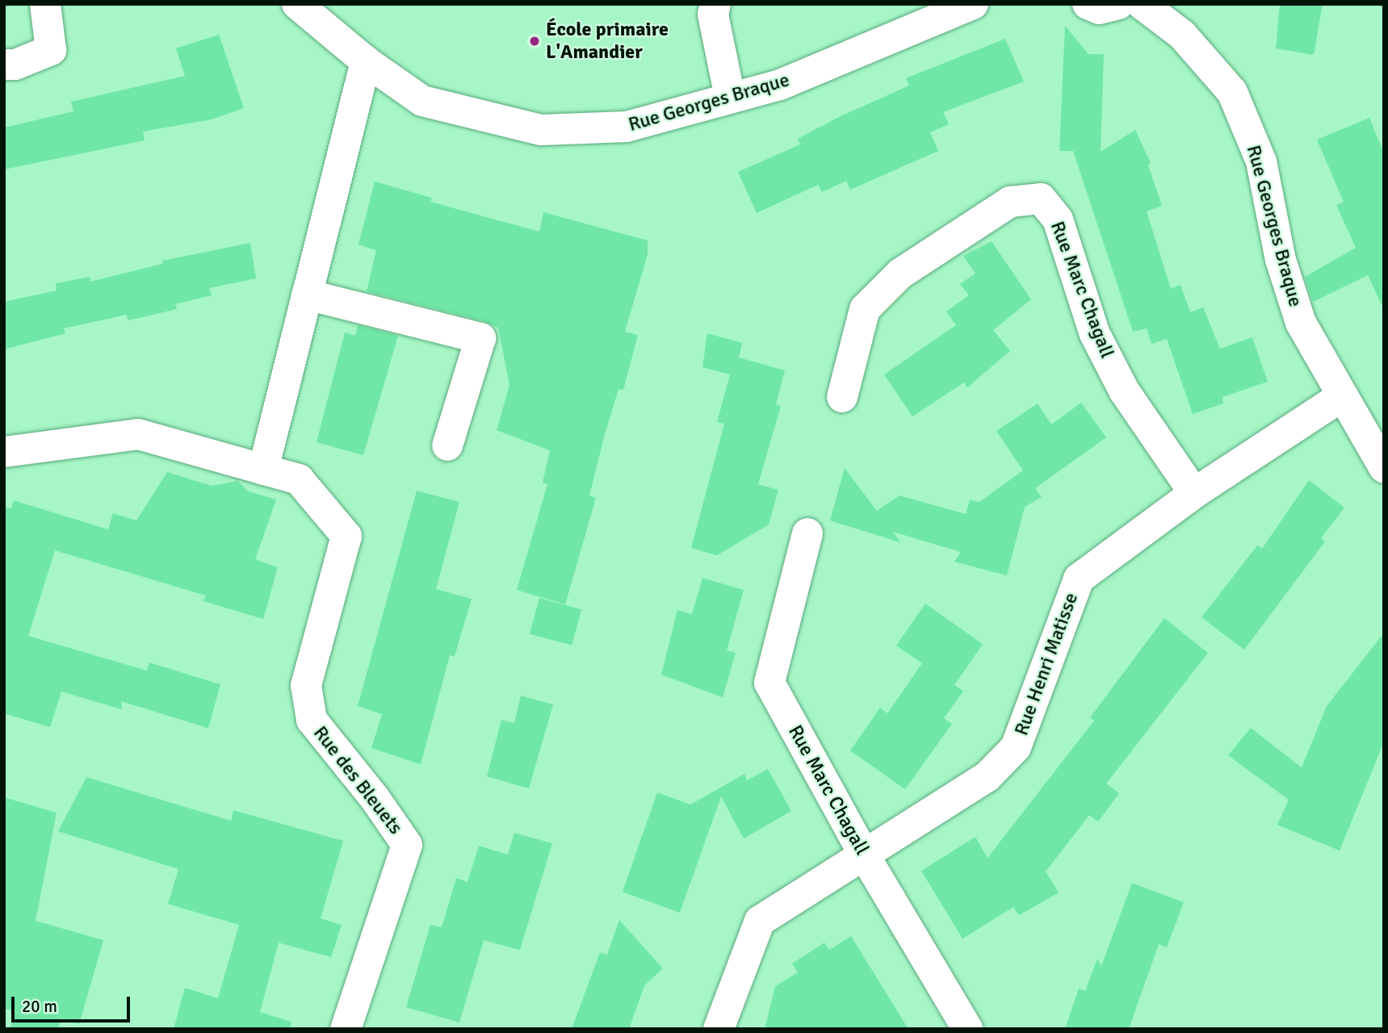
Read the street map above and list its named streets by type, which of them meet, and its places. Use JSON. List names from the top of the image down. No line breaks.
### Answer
{"streets":{"street":["Rue Georges Braque","Rue Marc Chagall","Rue Henri Matisse","Rue des Bleuets"]},"crossings":[["Rue Georges Braque","Rue Henri Matisse"],["Rue Marc Chagall","Rue Henri Matisse"]],"places":["École primaire L'Amandier"],"scale_bar":"20 m"}
